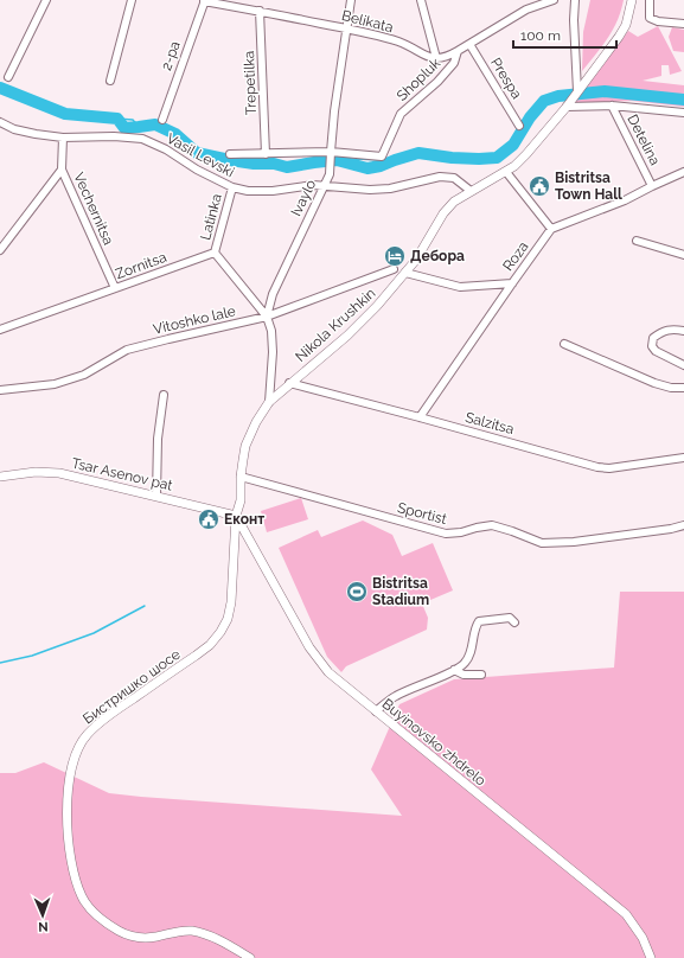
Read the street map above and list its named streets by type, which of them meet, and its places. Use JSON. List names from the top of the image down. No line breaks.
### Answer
{"streets":{"street":["Belikata","2-ра","Prespa","Shopluk","Trepetilka","Detelina","Vasil Levski","Ivaylo","Vechernitsa","Latinka","Roza","Zornitsa","Vitoshko lale","Nikola Krushkin","Salzitsa","Tsar Asenov pat","Sportist","Бистришко шосе","Buyinovsko zhdrelo"]},"crossings":[["Belikata","2-ра"],["Belikata","Shopluk"],["Belikata","Trepetilka"],["Belikata","Ivaylo"],["Prespa","Shopluk"],["Shopluk","Vasil Levski"],["Trepetilka","Vasil Levski"],["Vasil Levski","Ivaylo"],["Vasil Levski","Vechernitsa"],["Vasil Levski","Latinka"],["Vasil Levski","Nikola Krushkin"],["Ivaylo","Vitoshko lale"],["Ivaylo","Nikola Krushkin"],["Vechernitsa","Zornitsa"],["Latinka","Zornitsa"],["Roza","Salzitsa"],["Nikola Krushkin","Salzitsa"],["Nikola Krushkin","Tsar Asenov pat"],["Nikola Krushkin","Sportist"],["Nikola Krushkin","Бистришко шосе"],["Nikola Krushkin","Buyinovsko zhdrelo"],["Tsar Asenov pat","Бистришко шосе"],["Tsar Asenov pat","Buyinovsko zhdrelo"],["Бистришко шосе","Buyinovsko zhdrelo"]],"places":{"public building":["Bistritsa Town Hall","Еконт"],"hotel":["Дебора"],"sports":["Bistritsa Stadium"]},"scale_bar":"100 m","north":"bottom"}
